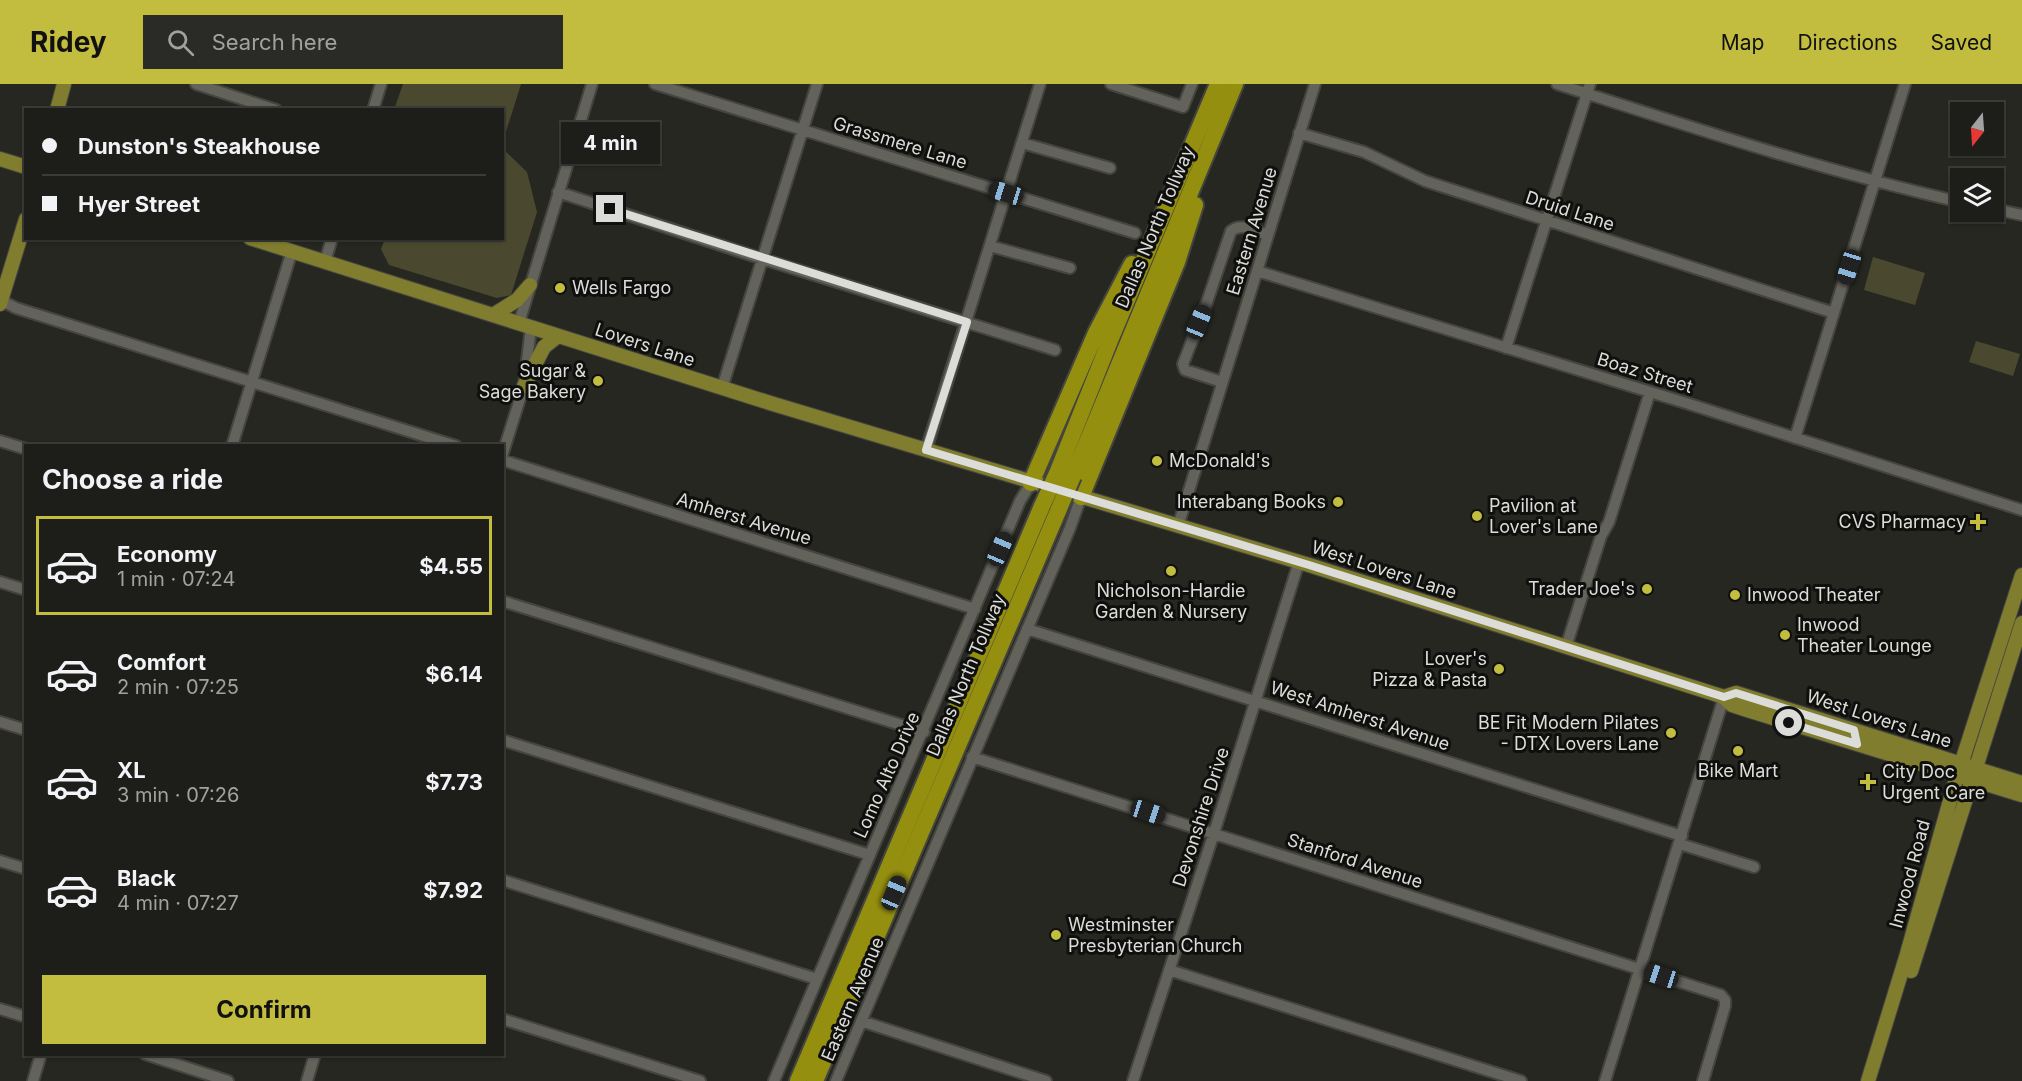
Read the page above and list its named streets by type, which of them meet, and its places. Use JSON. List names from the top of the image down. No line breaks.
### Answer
{"streets":{"highway":["Dallas North Tollway"],"main road":["Lovers Lane","West Lovers Lane","Inwood Road"],"street":["Grassmere Lane","Druid Lane","Eastern Avenue","Boaz Street","Amherst Avenue","West Amherst Avenue","Lomo Alto Drive","Devonshire Drive","Stanford Avenue"]},"crossings":[["Druid Lane","Eastern Avenue"],["Eastern Avenue","Boaz Street"],["Eastern Avenue","West Lovers Lane"],["Eastern Avenue","West Amherst Avenue"],["Eastern Avenue","Stanford Avenue"],["Lovers Lane","West Lovers Lane"],["Lovers Lane","Lomo Alto Drive"],["Amherst Avenue","Lomo Alto Drive"],["West Lovers Lane","Lomo Alto Drive"],["West Lovers Lane","Devonshire Drive"],["West Lovers Lane","Inwood Road"],["West Amherst Avenue","Devonshire Drive"],["Devonshire Drive","Stanford Avenue"]],"places":{"other":["Wells Fargo","Sugar & Sage Bakery","McDonald's","Interabang Books","Pavilion at Lover's Lane","Nicholson-Hardie Garden & Nursery","Trader Joe's","Inwood Theater","Inwood Theater Lounge","Lover's Pizza & Pasta","BE Fit Modern Pilates - DTX Lovers Lane","Bike Mart","Westminster Presbyterian Church"],"health":["CVS Pharmacy","City Doc Urgent Care"]},"north":"bottom","page":{"header":"Ridey","search":"Search here","nav":["Map","Directions","Saved"],"banner":["Dunston's Steakhouse","Hyer Street"],"bubble":"4 min","heading":"Choose a ride","list":[{"name":"Economy","note":"1 min · 07:24","value":"$4.55"},{"name":"Comfort","note":"2 min · 07:25","value":"$6.14"},{"name":"XL","note":"3 min · 07:26","value":"$7.73"},{"name":"Black","note":"4 min · 07:27","value":"$7.92"}],"buttons":"Confirm"}}
